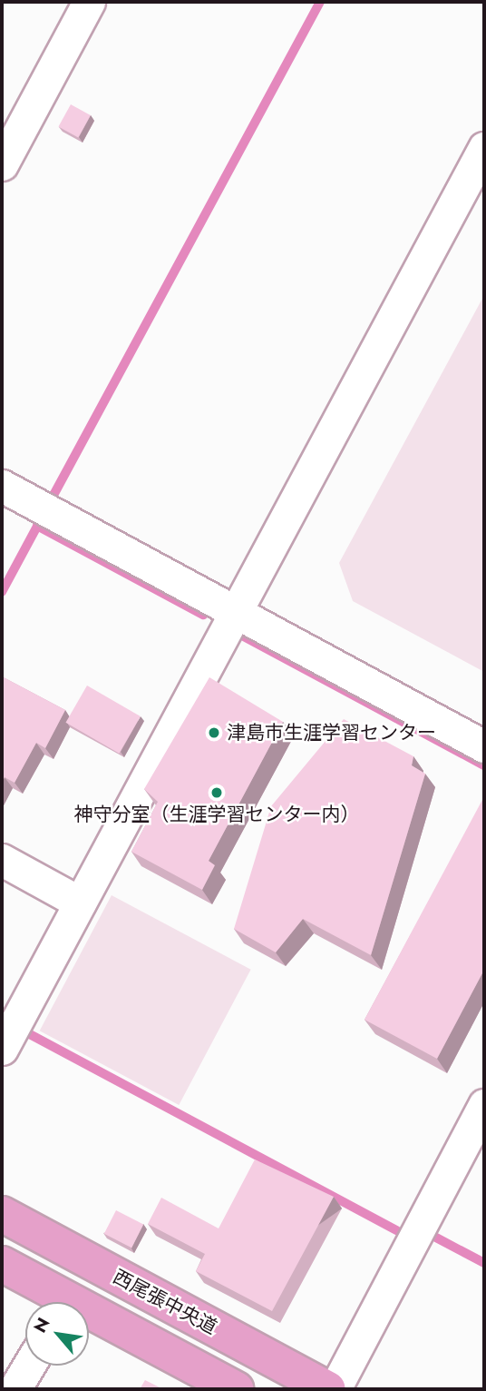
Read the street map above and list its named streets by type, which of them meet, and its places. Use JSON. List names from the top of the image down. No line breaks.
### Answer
{"streets":{"main road":["西尾張中央道"]},"places":["津島市生涯学習センター","神守分室（生涯学習センター内）"],"north":"top left"}
